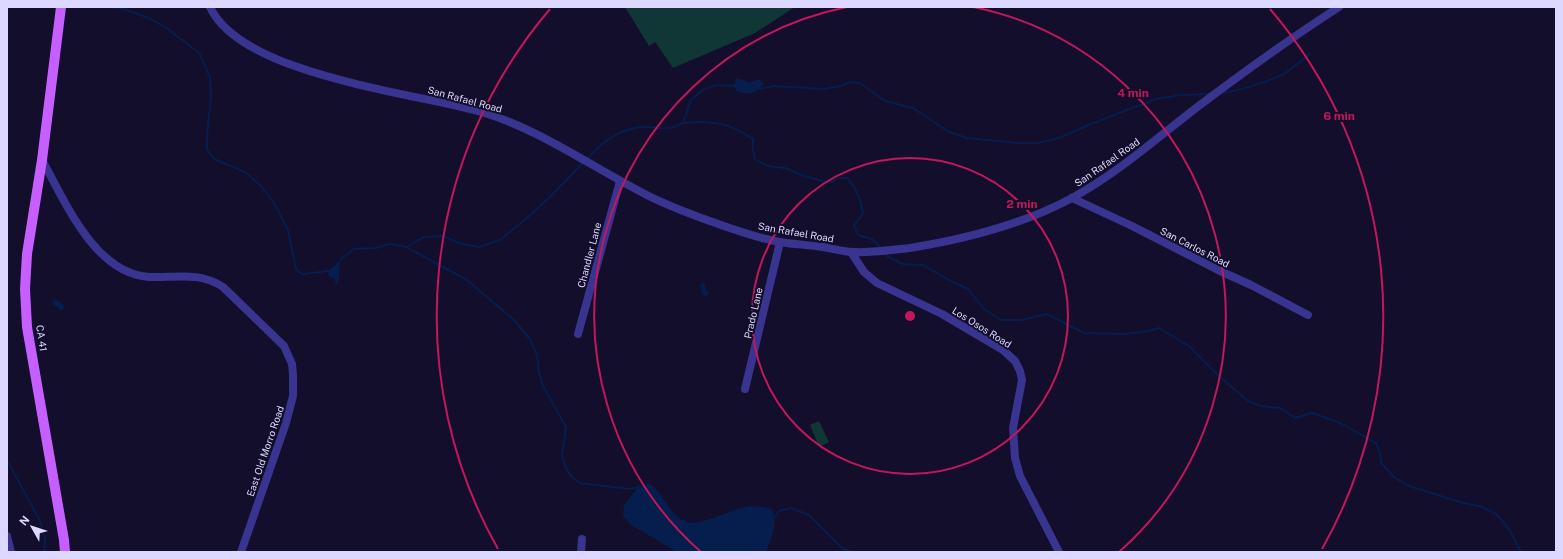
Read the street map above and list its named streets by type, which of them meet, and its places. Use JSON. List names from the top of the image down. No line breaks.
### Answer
{"streets":{"main road":["CA 41"],"street":["San Rafael Road","San Carlos Road","Chandler Lane","Prado Lane","Los Osos Road","East Old Morro Road"]},"crossings":[["San Rafael Road","San Carlos Road"],["San Rafael Road","Chandler Lane"],["San Rafael Road","Prado Lane"],["San Rafael Road","Los Osos Road"],["CA 41","East Old Morro Road"]],"north":"top left","rings":["4 min","6 min","2 min"]}
